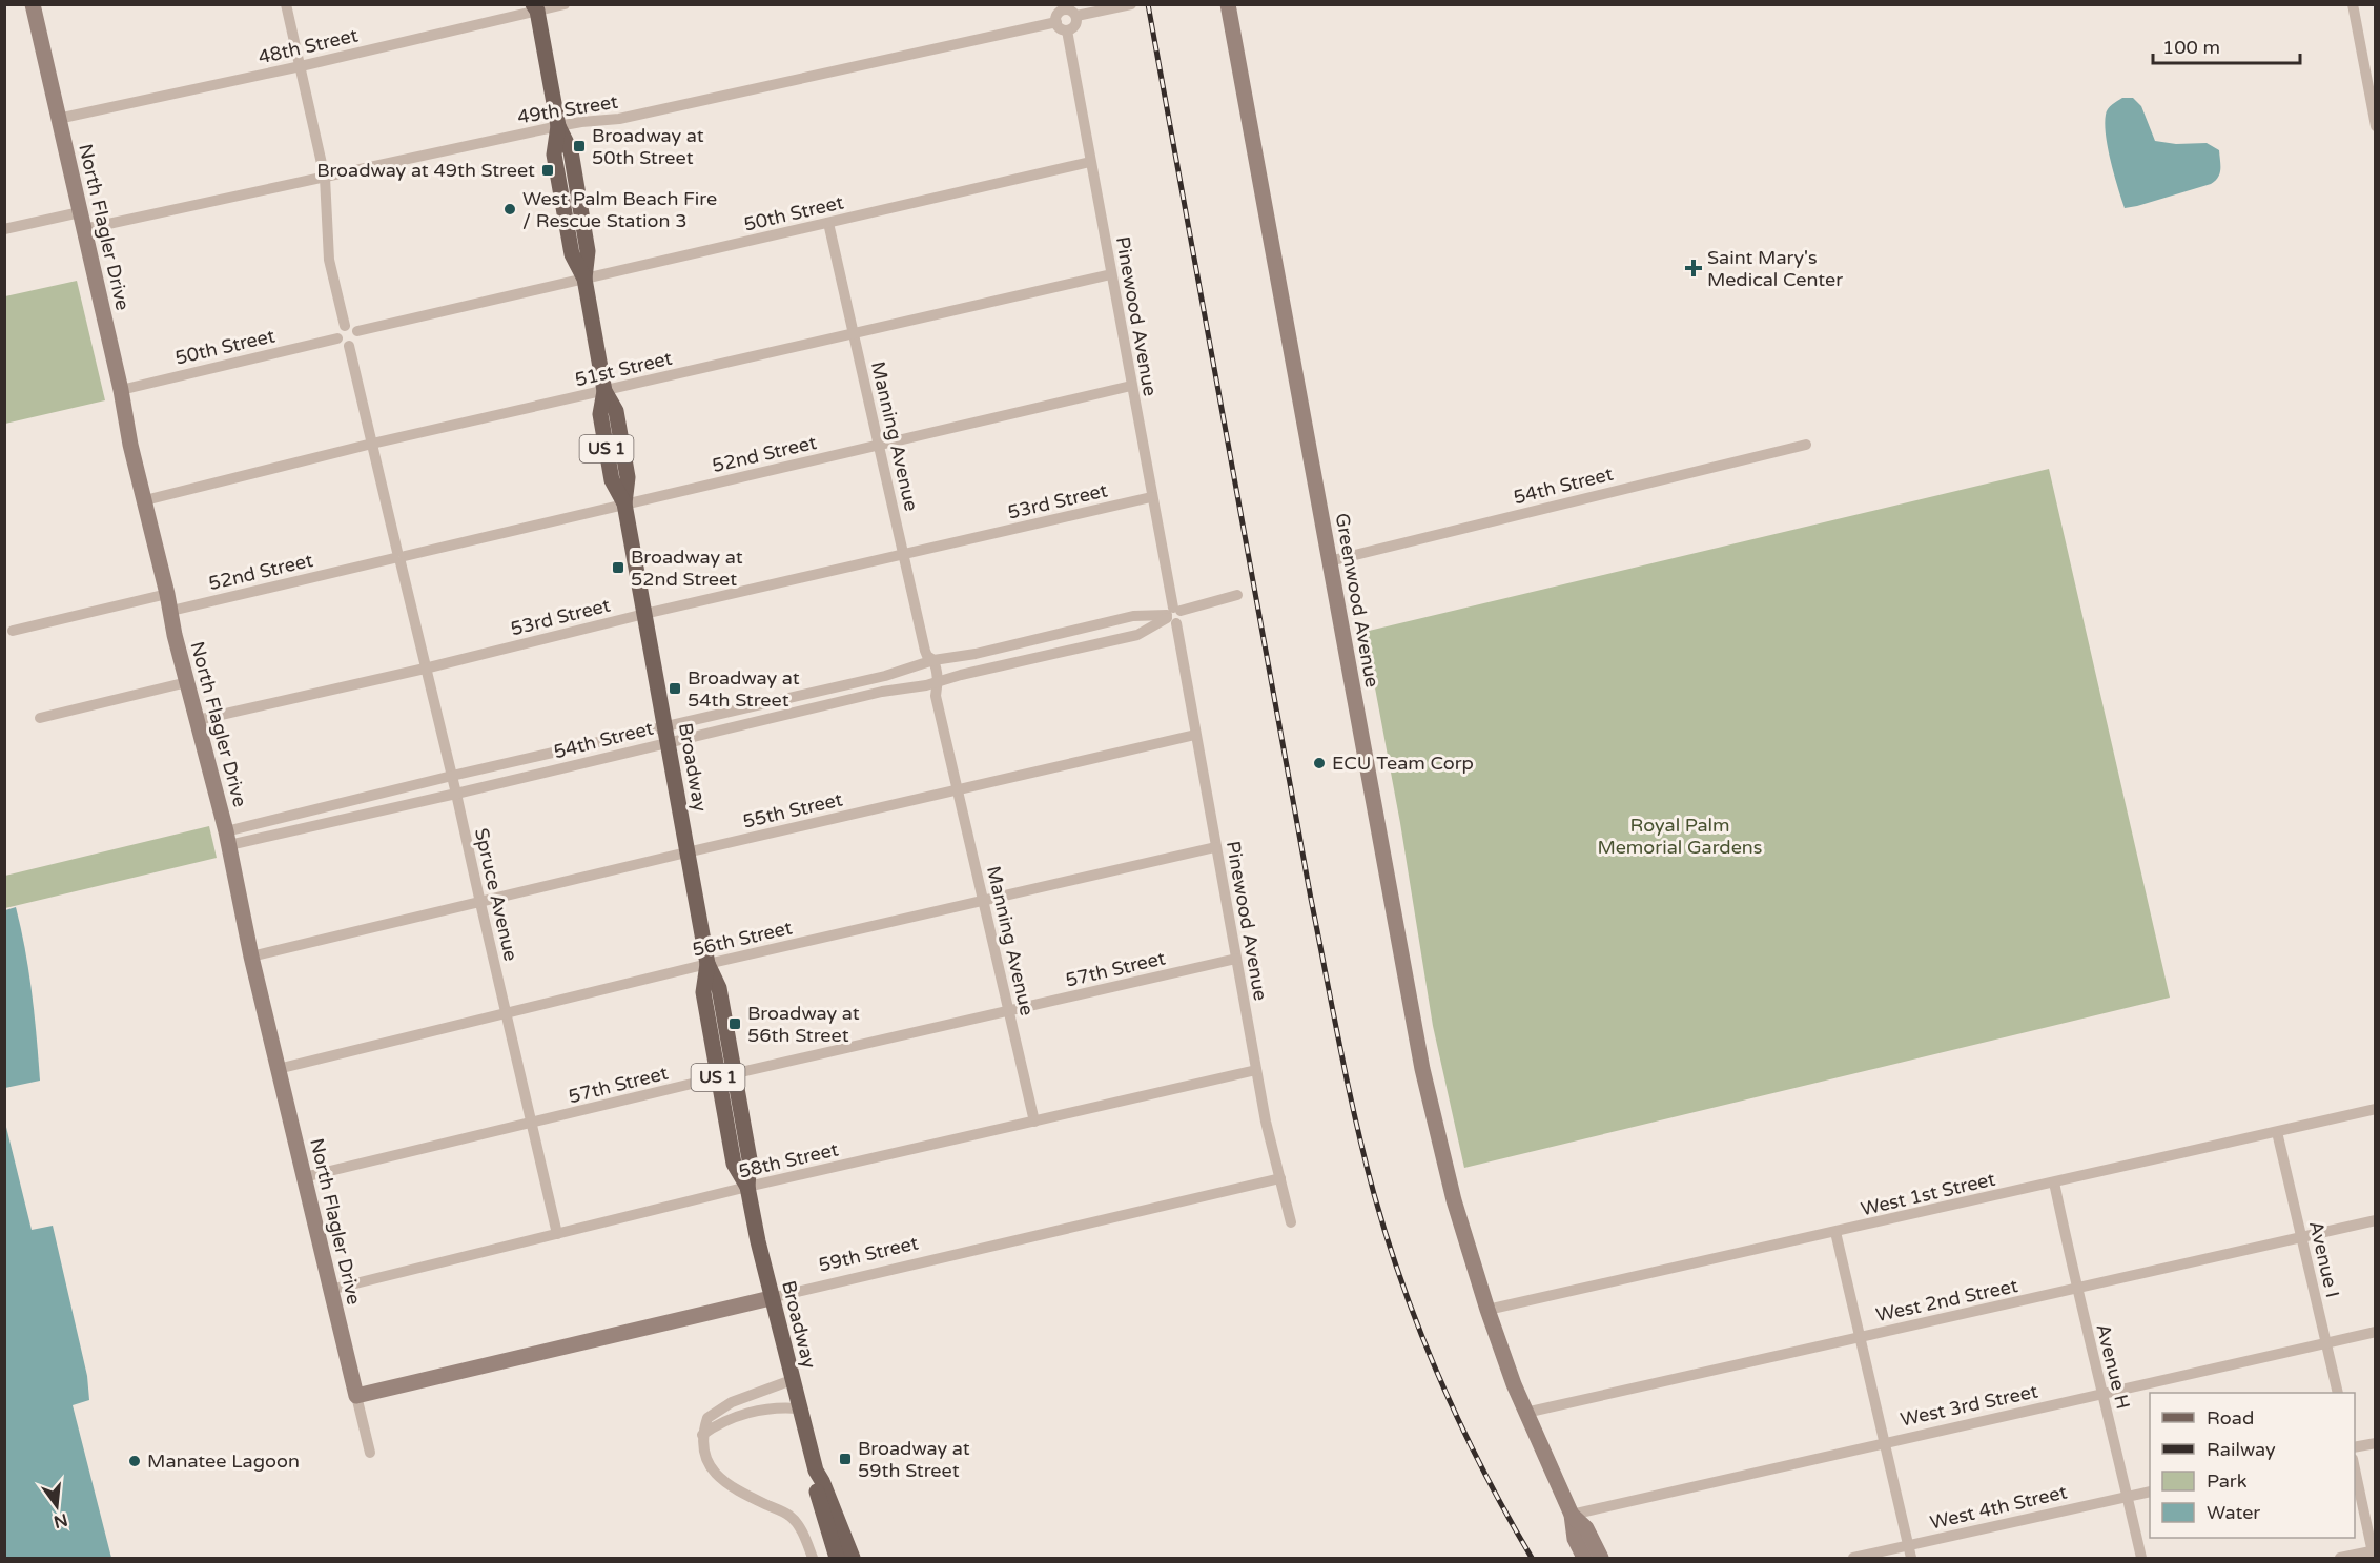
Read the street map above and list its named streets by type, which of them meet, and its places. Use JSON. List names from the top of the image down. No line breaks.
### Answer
{"streets":{"main road":["US 1","Broadway"],"street":["48th Street","49th Street","50th Street","North Flagler Drive","Pinewood Avenue","51st Street","Manning Avenue","52nd Street","54th Street","53rd Street","Greenwood Avenue","55th Street","Spruce Avenue","56th Street","57th Street","58th Street","West 1st Street","59th Street","Avenue I","West 2nd Street","Avenue H","West 3rd Street","West 4th Street"]},"crossings":[["48th Street","North Flagler Drive"],["48th Street","Broadway"],["49th Street","North Flagler Drive"],["49th Street","Pinewood Avenue"],["49th Street","Broadway"],["50th Street","North Flagler Drive"],["50th Street","Pinewood Avenue"],["50th Street","Manning Avenue"],["50th Street","Broadway"],["50th Street","Spruce Avenue"],["North Flagler Drive","51st Street"],["North Flagler Drive","52nd Street"],["North Flagler Drive","54th Street"],["North Flagler Drive","53rd Street"],["North Flagler Drive","55th Street"],["North Flagler Drive","56th Street"],["North Flagler Drive","57th Street"],["North Flagler Drive","58th Street"],["North Flagler Drive","59th Street"],["Pinewood Avenue","51st Street"],["Pinewood Avenue","52nd Street"],["Pinewood Avenue","54th Street"],["Pinewood Avenue","53rd Street"],["Pinewood Avenue","55th Street"],["Pinewood Avenue","56th Street"],["Pinewood Avenue","57th Street"],["Pinewood Avenue","58th Street"],["Pinewood Avenue","59th Street"],["51st Street","Manning Avenue"],["51st Street","Broadway"],["51st Street","Spruce Avenue"],["Manning Avenue","52nd Street"],["Manning Avenue","54th Street"],["Manning Avenue","53rd Street"],["Manning Avenue","55th Street"],["Manning Avenue","56th Street"],["Manning Avenue","57th Street"],["Manning Avenue","58th Street"],["52nd Street","Broadway"],["52nd Street","Spruce Avenue"],["54th Street","Greenwood Avenue"],["54th Street","Broadway"],["54th Street","Spruce Avenue"],["53rd Street","Broadway"],["53rd Street","Spruce Avenue"],["Greenwood Avenue","West 1st Street"],["Greenwood Avenue","West 2nd Street"],["Greenwood Avenue","West 3rd Street"],["Broadway","55th Street"],["Broadway","56th Street"],["Broadway","57th Street"],["Broadway","58th Street"],["Broadway","59th Street"],["55th Street","Spruce Avenue"],["Spruce Avenue","56th Street"],["Spruce Avenue","57th Street"],["Spruce Avenue","58th Street"],["West 1st Street","Avenue I"],["West 1st Street","Avenue H"],["Avenue I","West 2nd Street"],["Avenue I","West 3rd Street"],["West 2nd Street","Avenue H"],["Avenue H","West 3rd Street"],["Avenue H","West 4th Street"]],"parks":["Royal Palm Memorial Gardens"],"places":{"transit":["Broadway at 50th Street","Broadway at 49th Street","Broadway at 52nd Street","Broadway at 54th Street","Broadway at 56th Street","Broadway at 59th Street"],"other":["West Palm Beach Fire / Rescue Station 3","ECU Team Corp","Manatee Lagoon"],"health":["Saint Mary's Medical Center"]},"legend":["Road","Railway","Park","Water"],"scale_bar":"100 m","north":"bottom"}
